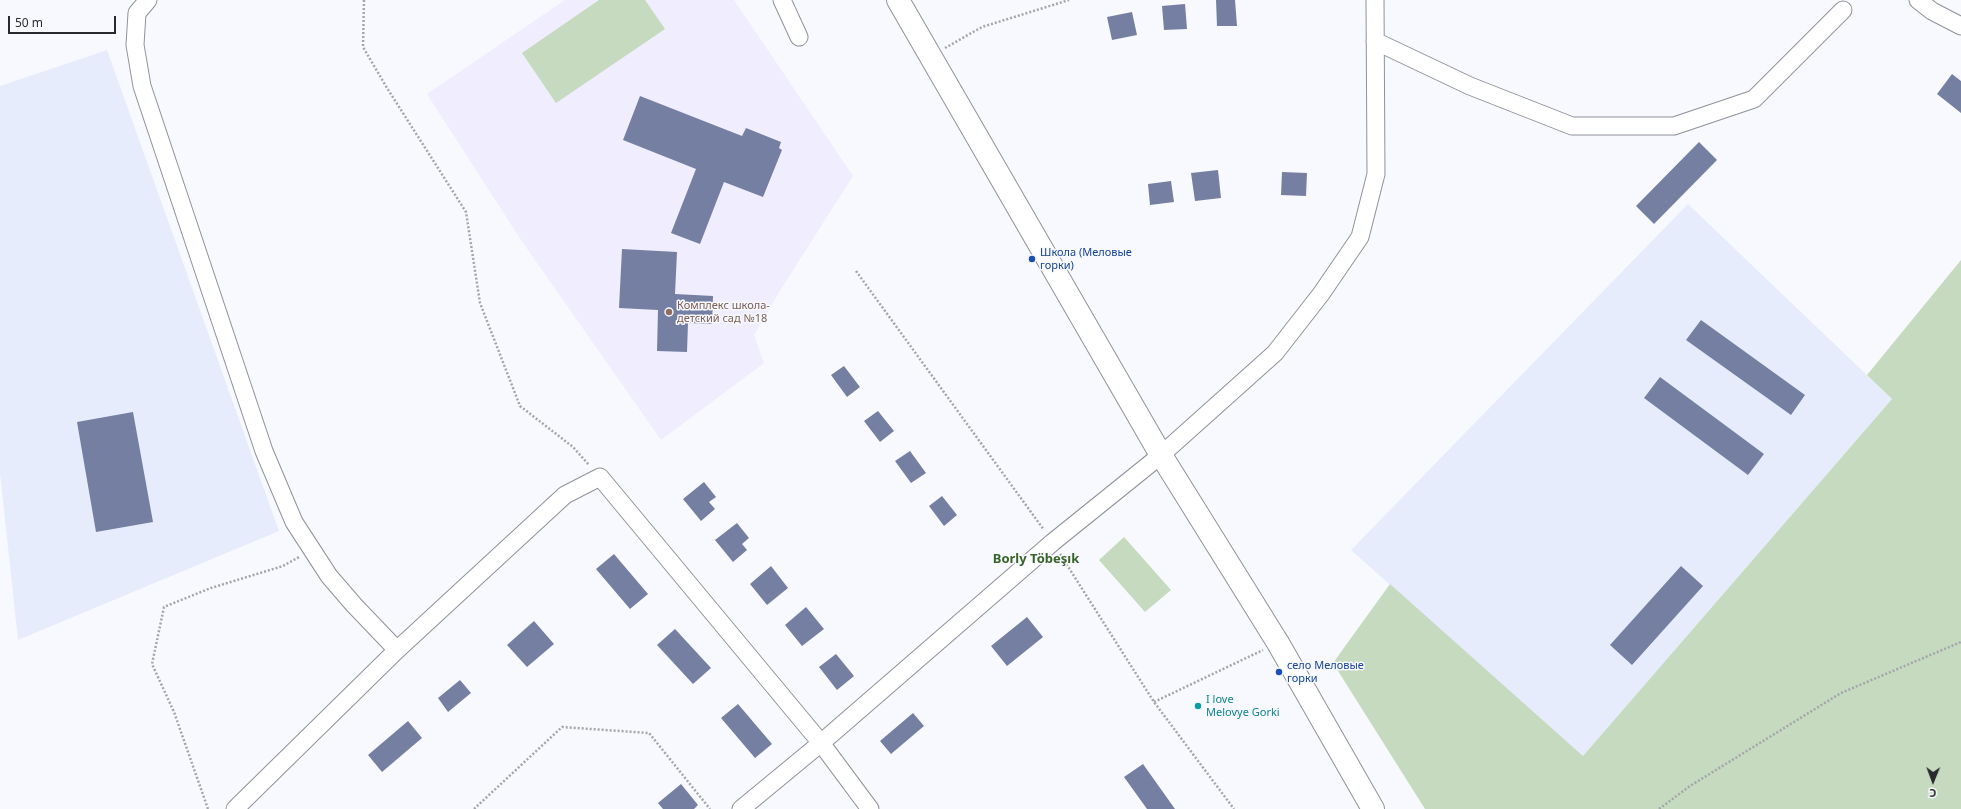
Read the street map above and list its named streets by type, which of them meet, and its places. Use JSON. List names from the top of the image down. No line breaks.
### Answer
{"districts":["Borly Töbeşık"],"places":["Школа (Меловые горки)","Комплекс школа- детский сад №18","село Меловые горки","I love Melovye Gorki"],"scale_bar":"50 m","north":"bottom"}
